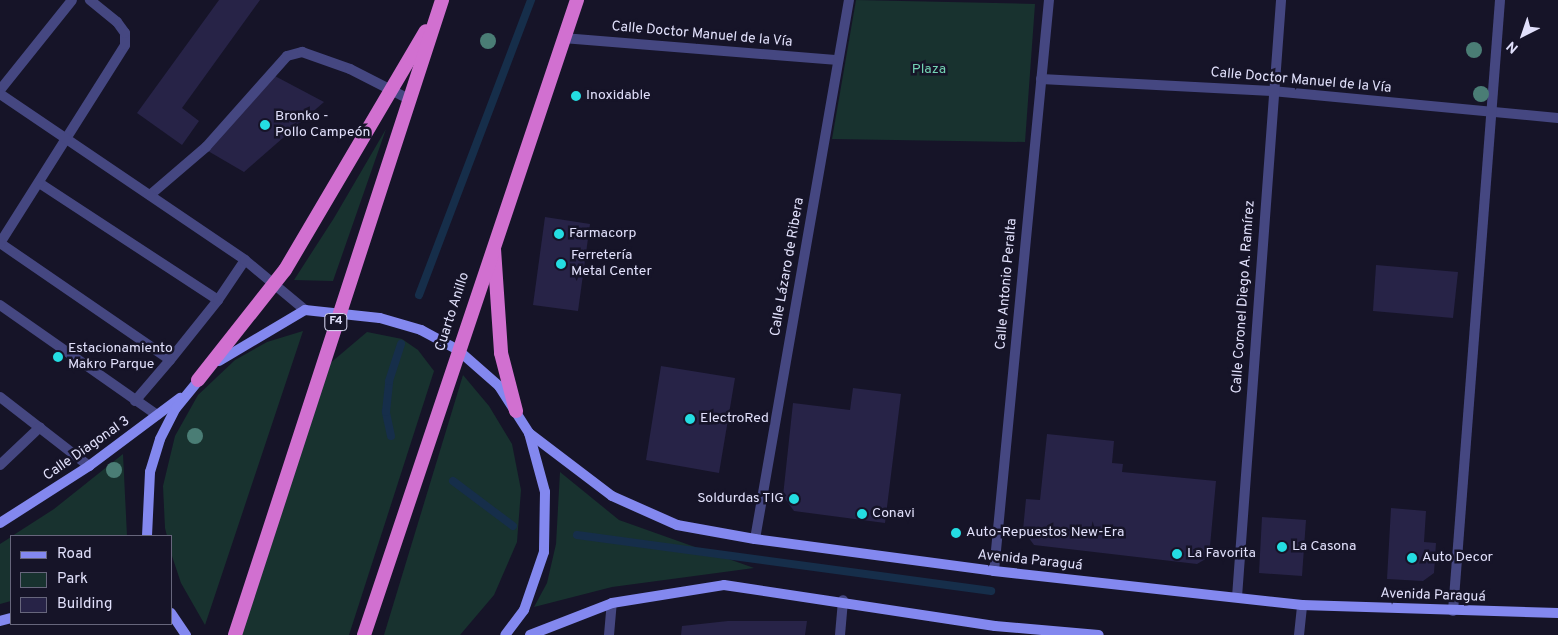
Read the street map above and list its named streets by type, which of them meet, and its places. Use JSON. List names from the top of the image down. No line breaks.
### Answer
{"streets":{"highway":["Cuarto Anillo","F4"],"main road":["Calle Diagonal 3","Avenida Paraguá"],"street":["Calle Doctor Manuel de la Vía","Calle Lázaro de Ribera","Calle Antonio Peralta","Calle Coronel Diego A. Ramírez"]},"crossings":[["Calle Doctor Manuel de la Vía","Calle Lázaro de Ribera"],["Calle Doctor Manuel de la Vía","Calle Antonio Peralta"],["Calle Doctor Manuel de la Vía","Calle Coronel Diego A. Ramírez"],["Calle Doctor Manuel de la Vía","Cuarto Anillo"],["Calle Lázaro de Ribera","Avenida Paraguá"],["Calle Antonio Peralta","Avenida Paraguá"],["Calle Coronel Diego A. Ramírez","Avenida Paraguá"]],"parks":["Plaza"],"places":["Inoxidable","Bronko - Pollo Campeón","Farmacorp","Ferretería Metal Center","Estacionamiento Makro Parque","ElectroRed","Soldurdas TIG","Conavi","Auto-Repuestos New-Era","La Casona","La Favorita","Auto Decor"],"legend":["Road","Park","Building"],"north":"bottom left"}
